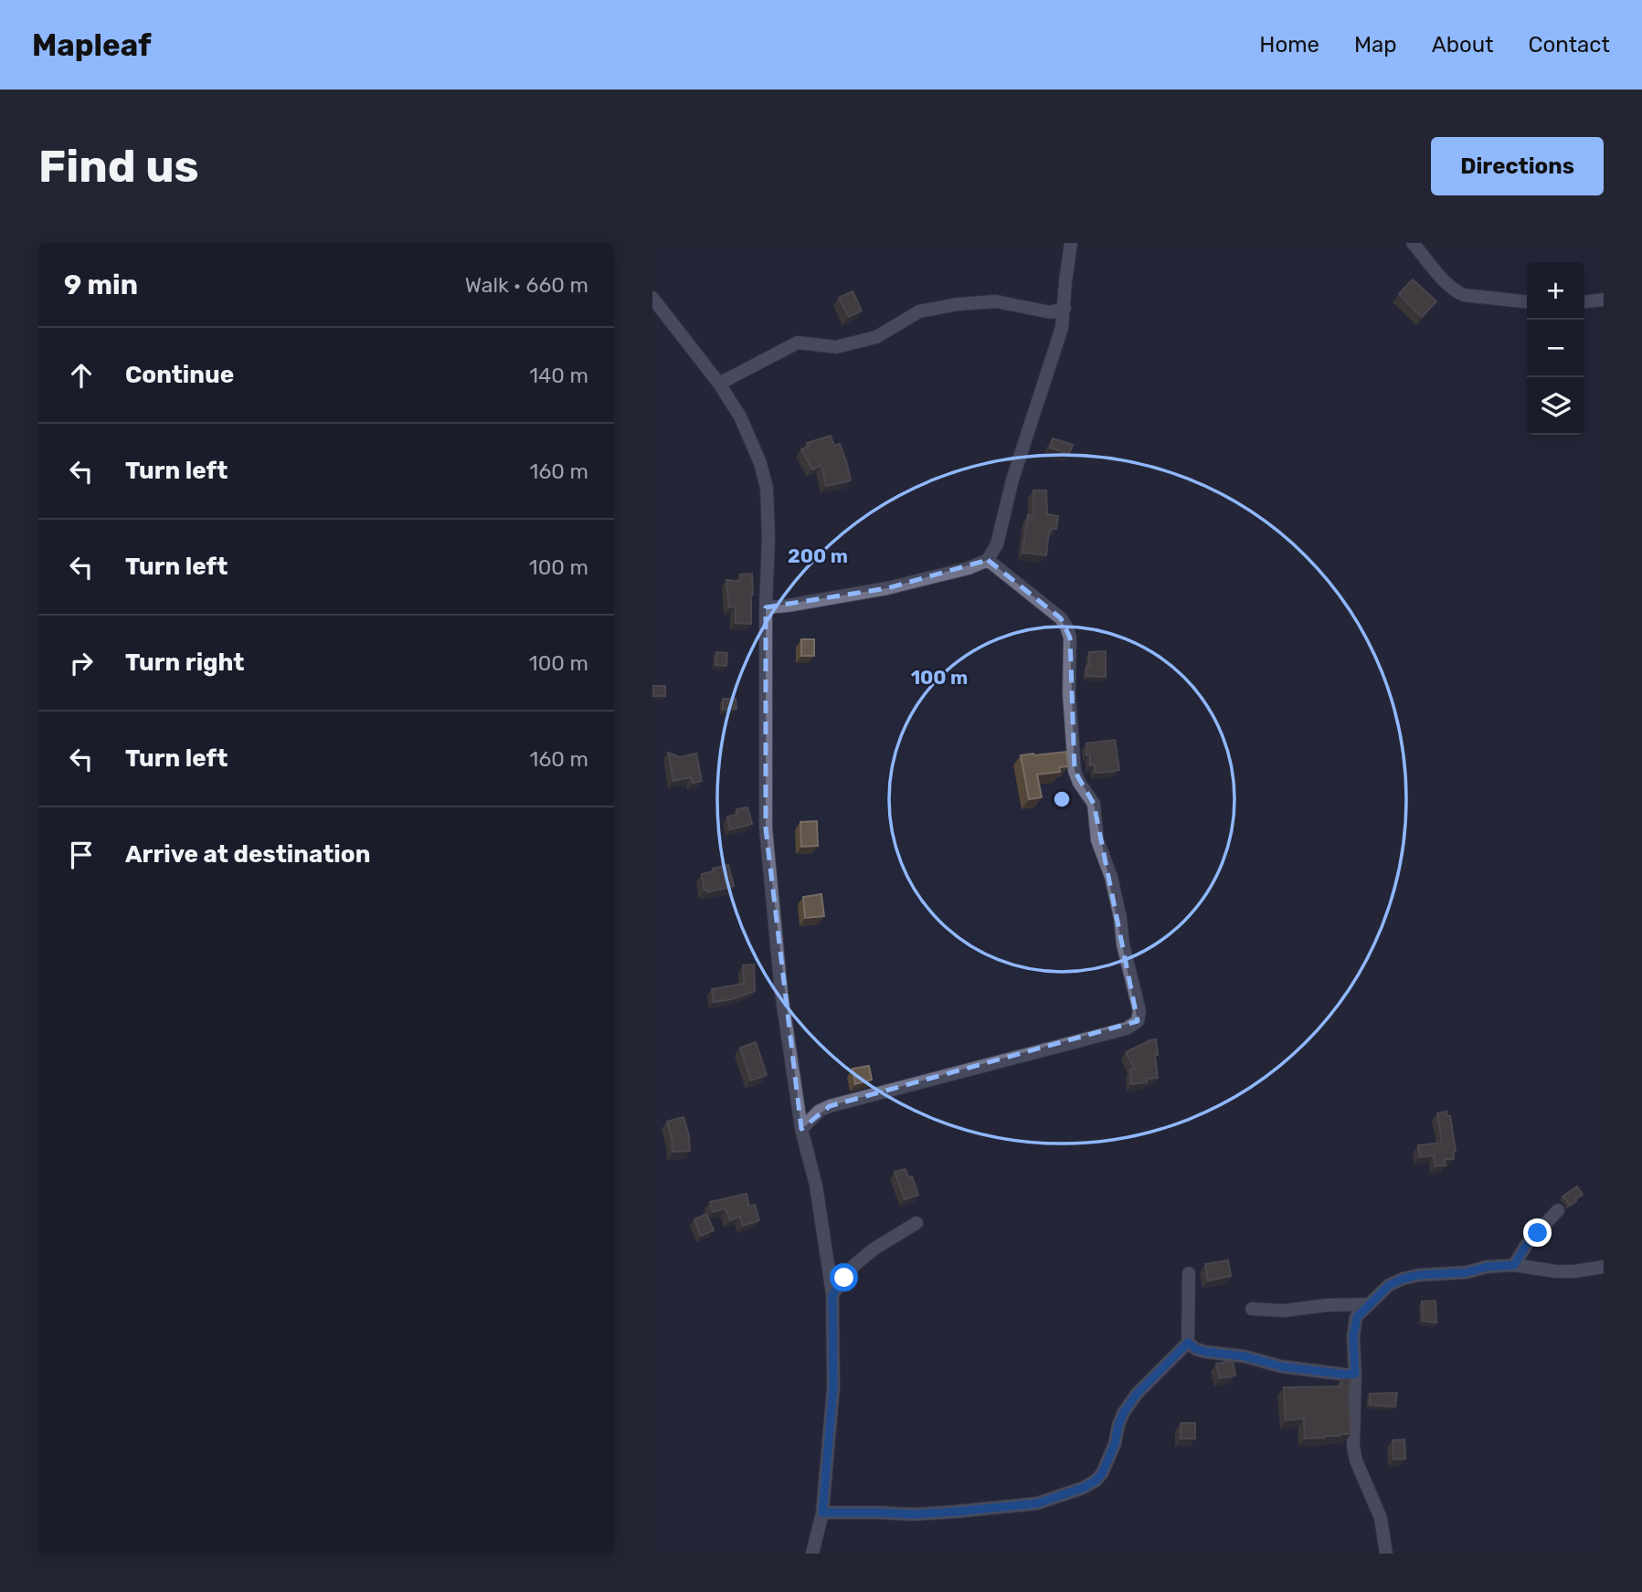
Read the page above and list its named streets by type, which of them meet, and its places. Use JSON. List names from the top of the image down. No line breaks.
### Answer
{"page":{"header":"Mapleaf","nav":["Home","Map","About","Contact"],"buttons":"Directions","title":"Find us","heading":["9 min","Walk · 660 m"],"map_buttons":["+","−"],"list":[["Continue","140 m"],["Turn left","160 m"],["Turn left","100 m"],["Turn right","100 m"],["Turn left","160 m"],"Arrive at destination"]},"rings":["200 m","100 m"]}
